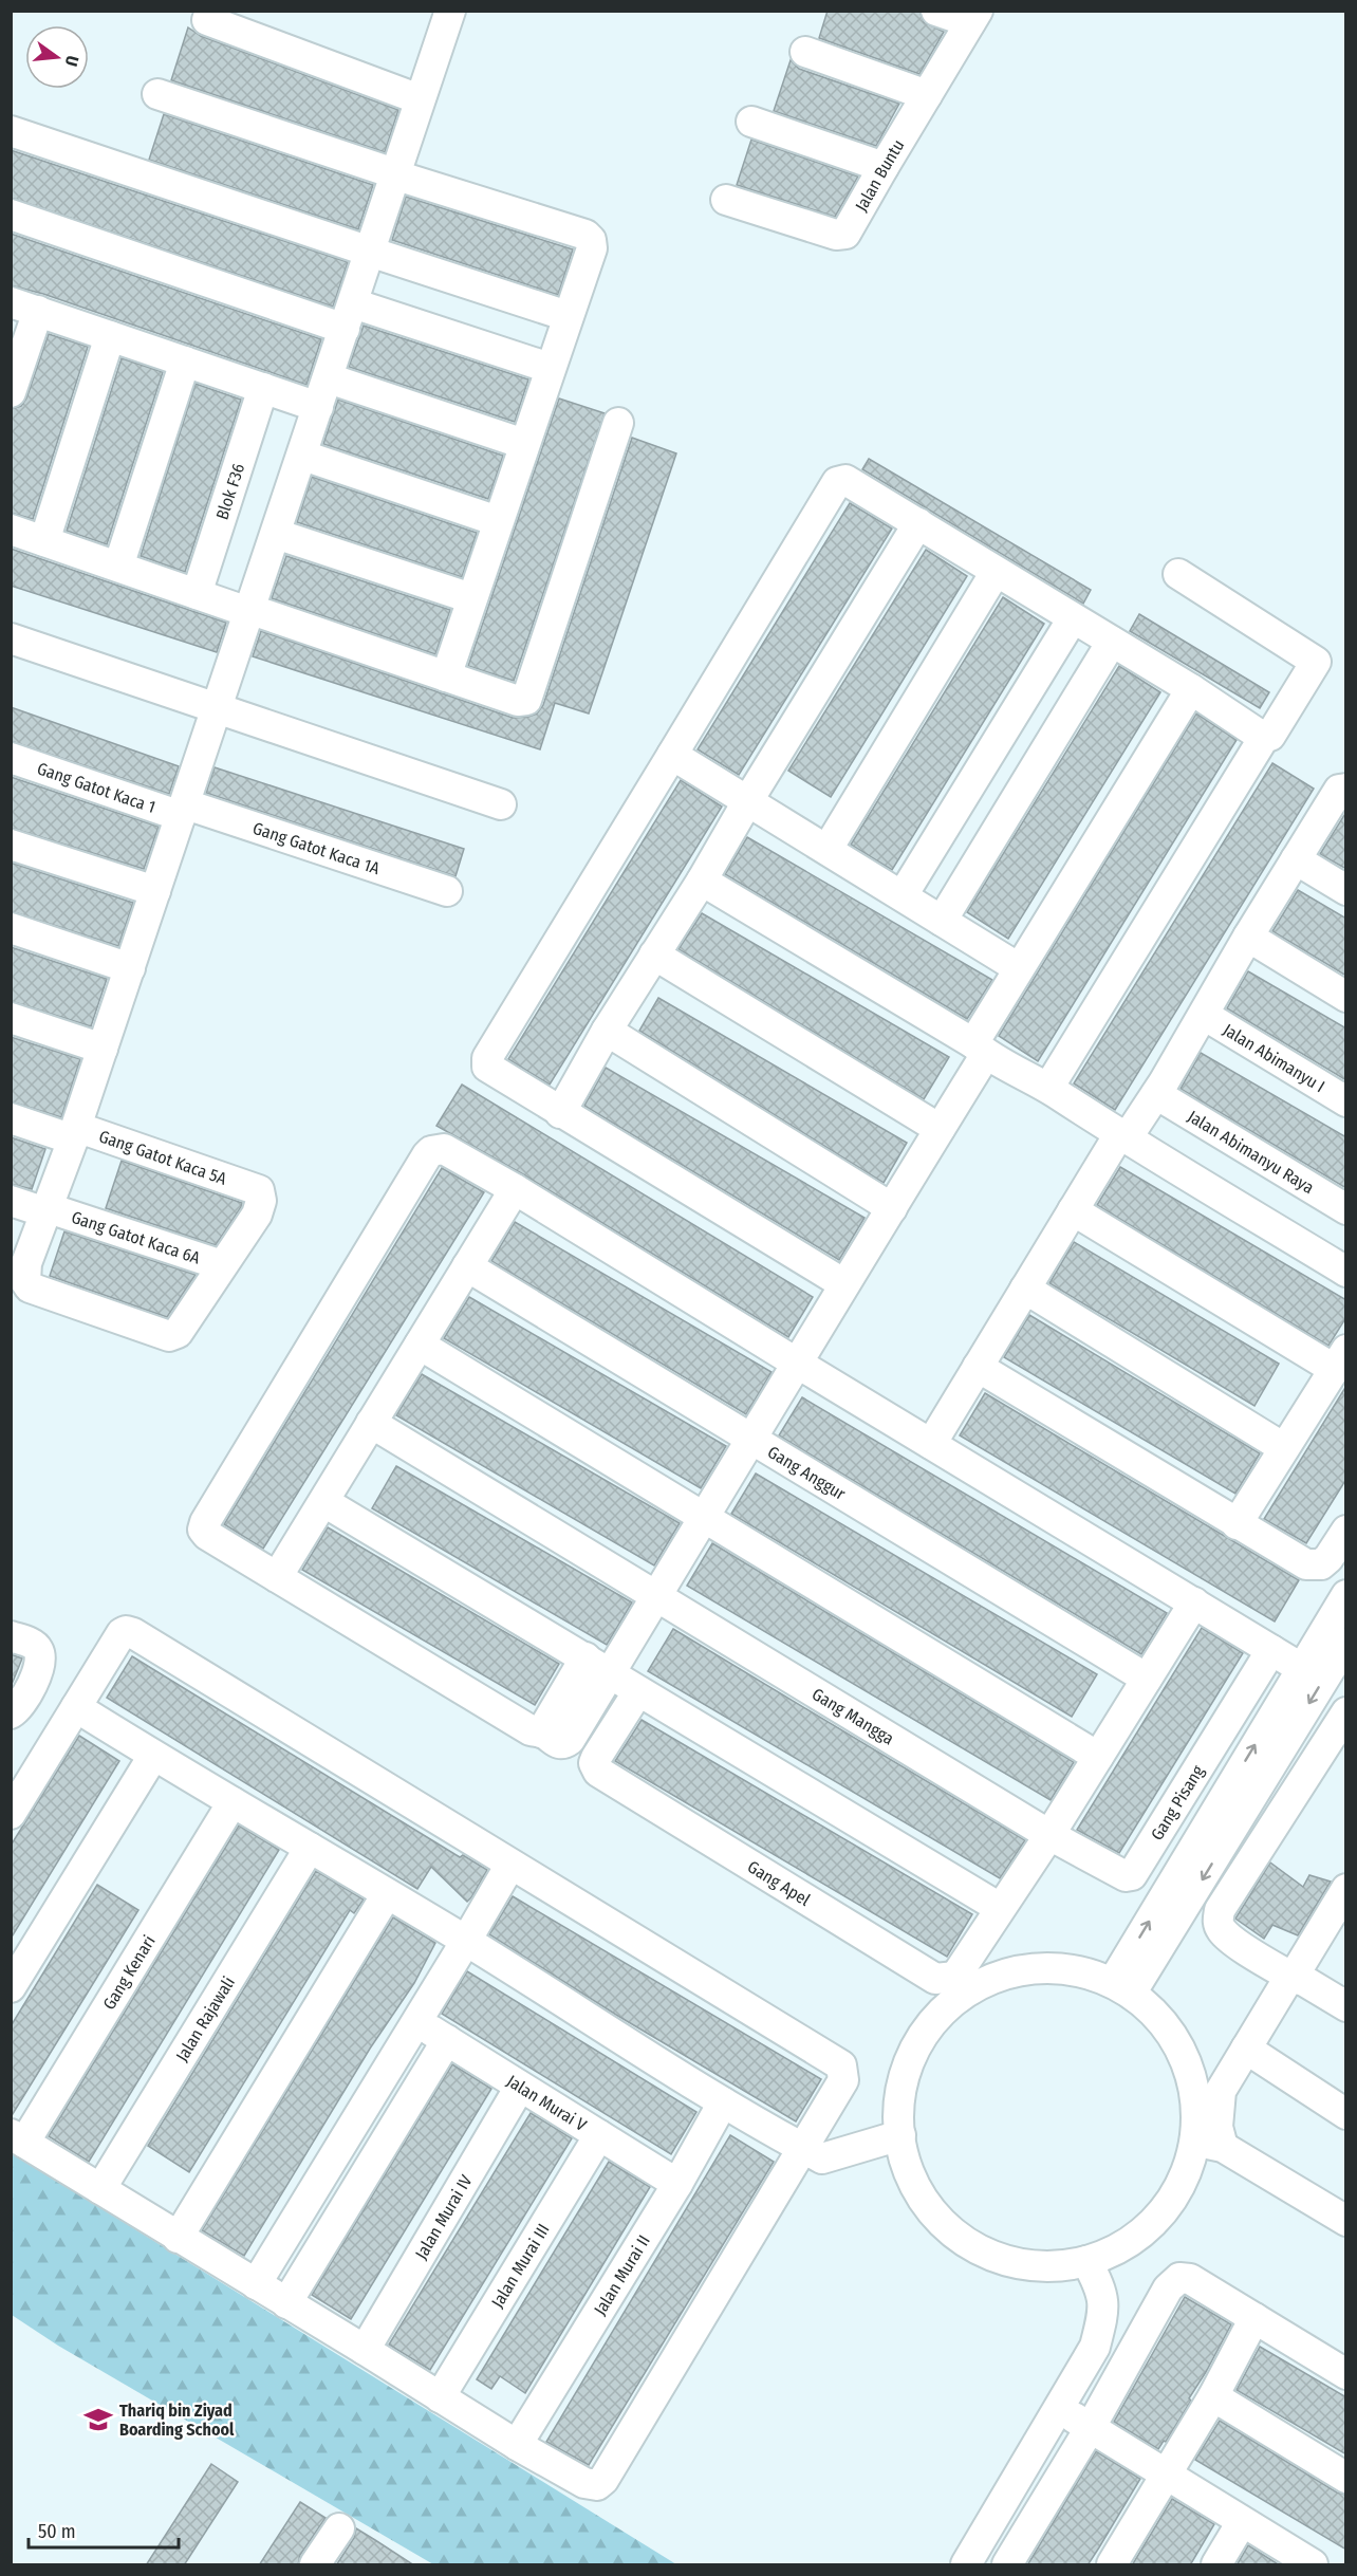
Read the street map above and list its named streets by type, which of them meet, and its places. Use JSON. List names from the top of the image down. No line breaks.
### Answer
{"streets":{"street":["Jalan Buntu","Blok F36","Gang Gatot Kaca 1","Gang Gatot Kaca 1A","Jalan Abimanyu I","Jalan Abimanyu Raya","Gang Gatot Kaca 5A","Gang Gatot Kaca 6A","Gang Anggur","Gang Mangga","Gang Pisang","Gang Apel","Gang Kenari","Jalan Rajawali","Jalan Murai V","Jalan Murai IV","Jalan Murai III","Jalan Murai II"]},"crossings":[["Gang Gatot Kaca 1","Gang Gatot Kaca 1A"],["Gang Gatot Kaca 5A","Gang Gatot Kaca 6A"],["Gang Mangga","Gang Pisang"],["Jalan Murai V","Jalan Murai IV"],["Jalan Murai V","Jalan Murai III"],["Jalan Murai V","Jalan Murai II"]],"places":{"school or university":["Thariq bin Ziyad Boarding School"]},"scale_bar":"50 m","north":"right"}
